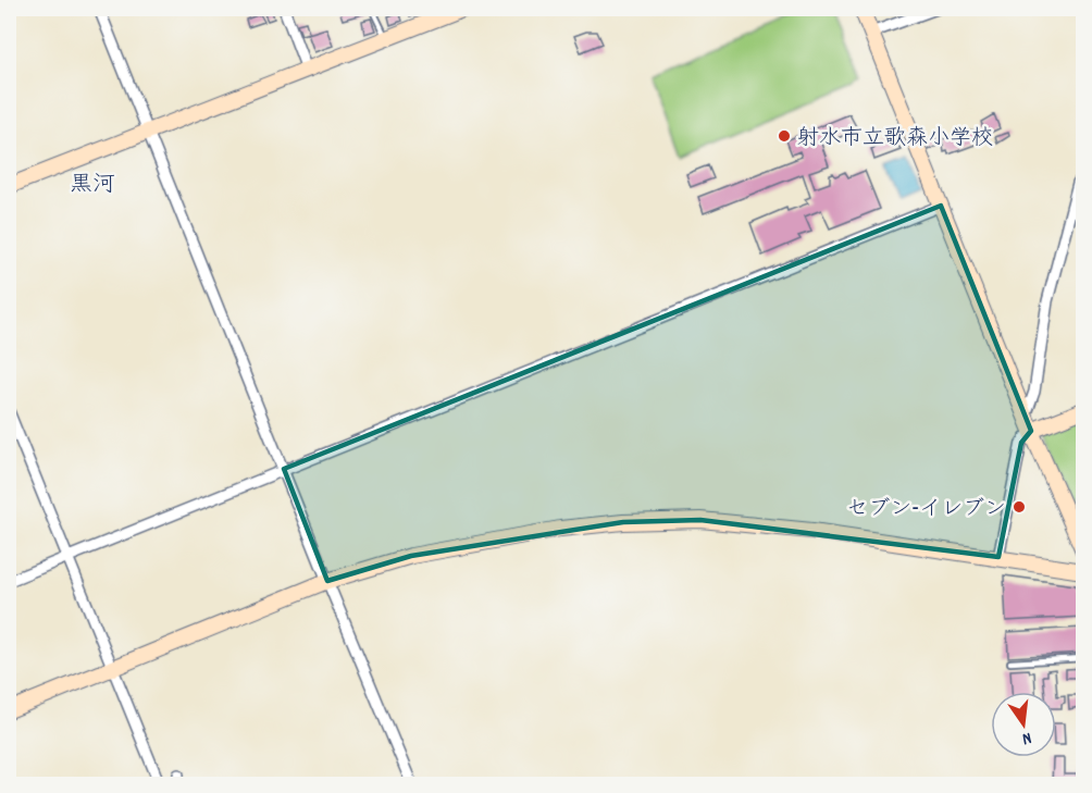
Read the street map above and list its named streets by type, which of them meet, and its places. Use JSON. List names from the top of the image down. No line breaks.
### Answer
{"districts":["黒河"],"places":["射水市立歌森小学校","セブン-イレブン"],"north":"bottom"}
